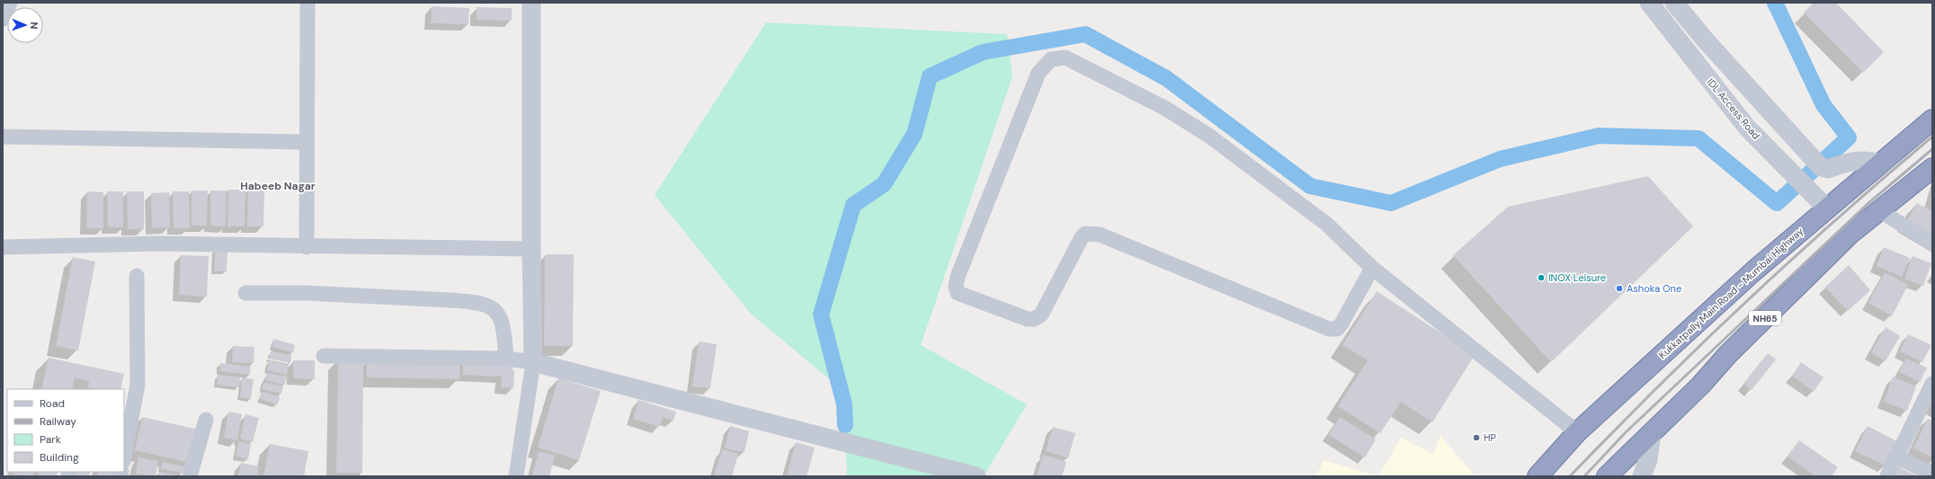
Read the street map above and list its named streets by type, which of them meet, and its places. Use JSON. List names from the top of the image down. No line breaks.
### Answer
{"streets":{"highway":["Kukkatpally Main Road - Mumbai Highway","NH65"],"street":["IDL Access Road"]},"crossings":[["IDL Access Road","Kukkatpally Main Road - Mumbai Highway"]],"districts":["Habeeb Nagar"],"places":["INOX Leisure","Ashoka One","HP"],"legend":["Road","Railway","Park","Building"],"north":"right"}
